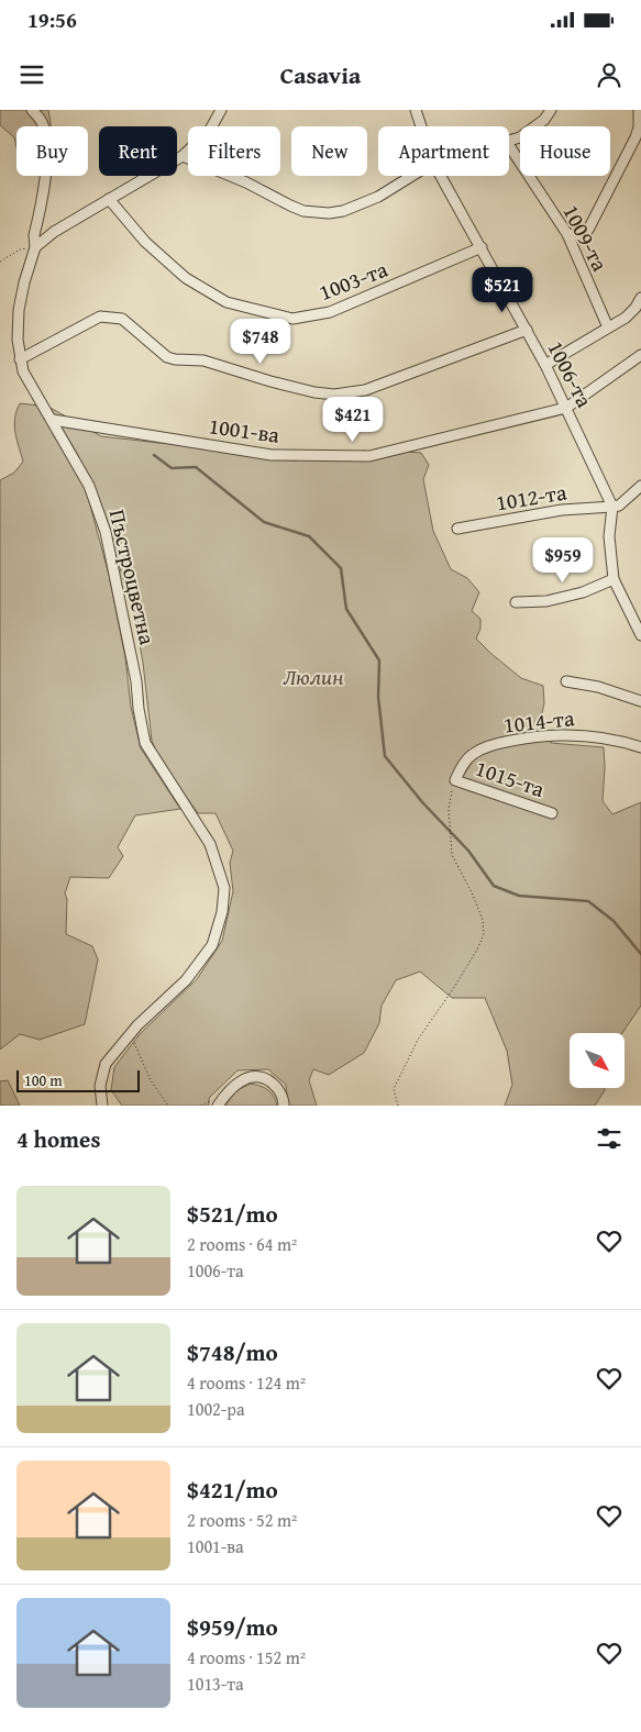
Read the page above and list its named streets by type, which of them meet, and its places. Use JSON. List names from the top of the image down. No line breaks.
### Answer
{"streets":{"street":["1009-та","1003-та","1006-та","1001-ва","1012-та","Пъстроцветна","1014-та","1015-та"]},"crossings":[["1003-та","1006-та"],["1006-та","1001-ва"],["1006-та","1012-та"],["1001-ва","Пъстроцветна"],["1014-та","1015-та"]],"parks":["Люлин"],"scale_bar":"100 m","north":"bottom right","page":{"status":"19:56","header":"Casavia","chip":["Buy","Rent","Filters","New","Apartment","House"],"price":["$521","$748","$421","$959"],"scale":"100 m","heading":"4 homes","list":[{"name":"$521/mo","note":"2 rooms · 64 m² · 1006-та"},{"name":"$748/mo","note":"4 rooms · 124 m² · 1002-ра"},{"name":"$421/mo","note":"2 rooms · 52 m² · 1001-ва"},{"name":"$959/mo","note":"4 rooms · 152 m² · 1013-та"}]}}
